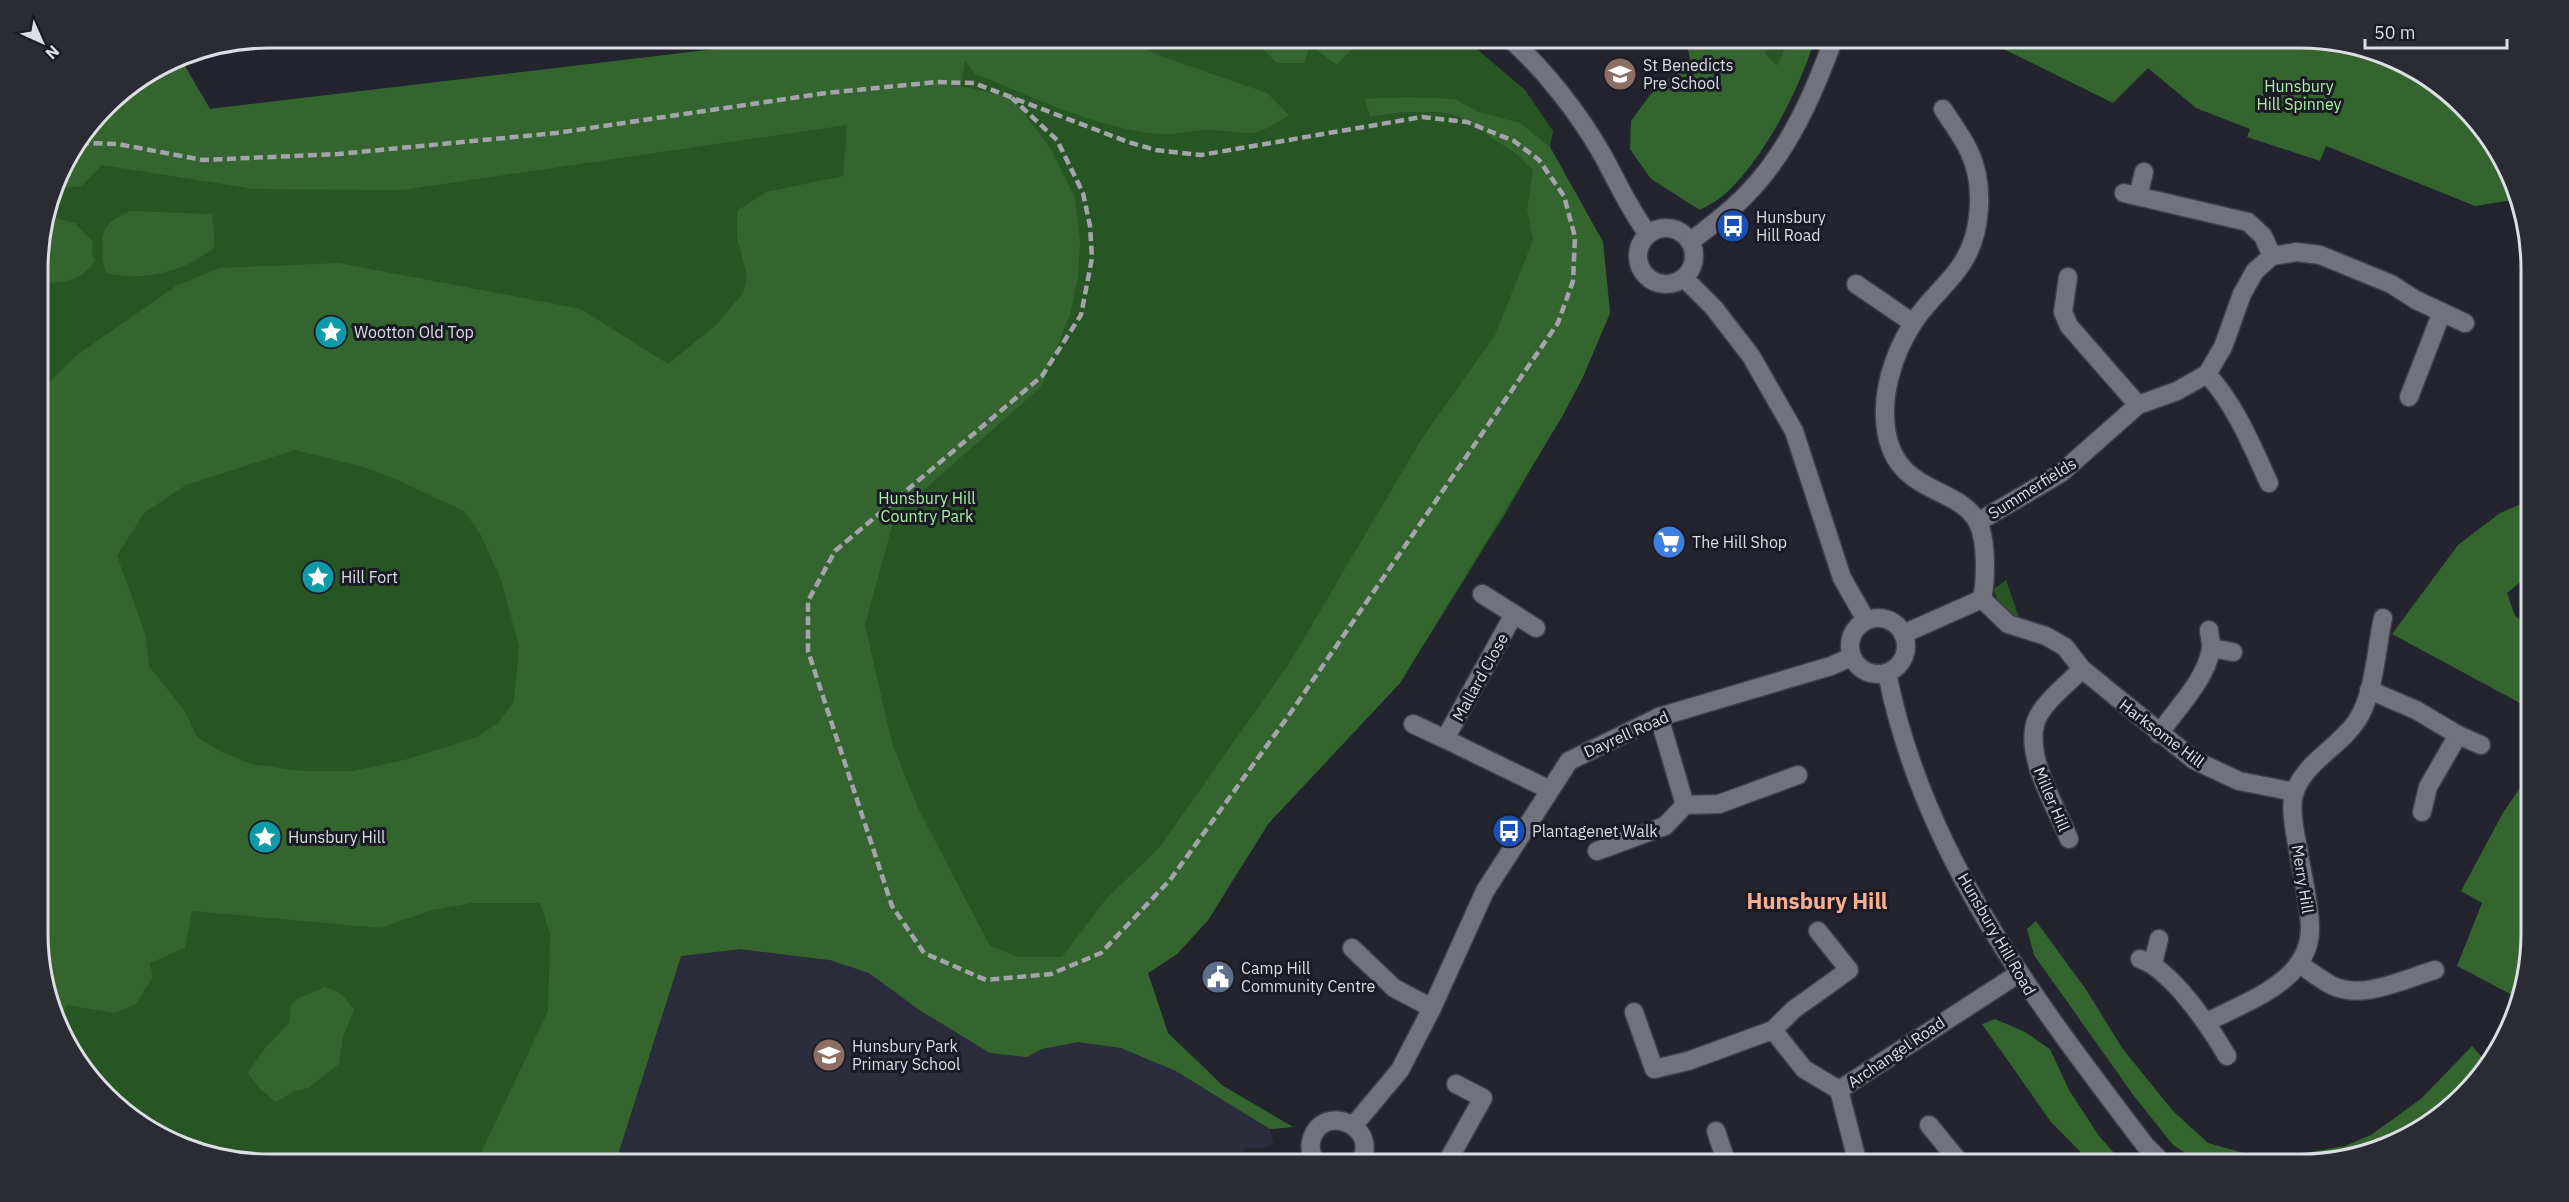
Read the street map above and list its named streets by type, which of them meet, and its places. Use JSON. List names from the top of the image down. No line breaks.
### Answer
{"streets":{"street":["Summerfields","Mallard Close","Harksome Hill","Dayrell Road","Miller Hill","Merry Hill","Hunsbury Hill Road","Archangel Road"]},"crossings":[["Mallard Close","Dayrell Road"],["Harksome Hill","Miller Hill"],["Harksome Hill","Merry Hill"],["Dayrell Road","Hunsbury Hill Road"],["Hunsbury Hill Road","Archangel Road"]],"districts":["Hunsbury Hill"],"parks":["Hunsbury Hill Spinney","Hunsbury Hill Country Park"],"places":{"school or university":["St Benedicts Pre School","Hunsbury Park Primary School"],"bus stop":["Hunsbury Hill Road","Plantagenet Walk"],"place":["Wootton Old Top","Hill Fort","Hunsbury Hill"],"supermarket":["The Hill Shop"],"public building":["Camp Hill Community Centre"]},"scale_bar":"50 m","north":"bottom right"}
